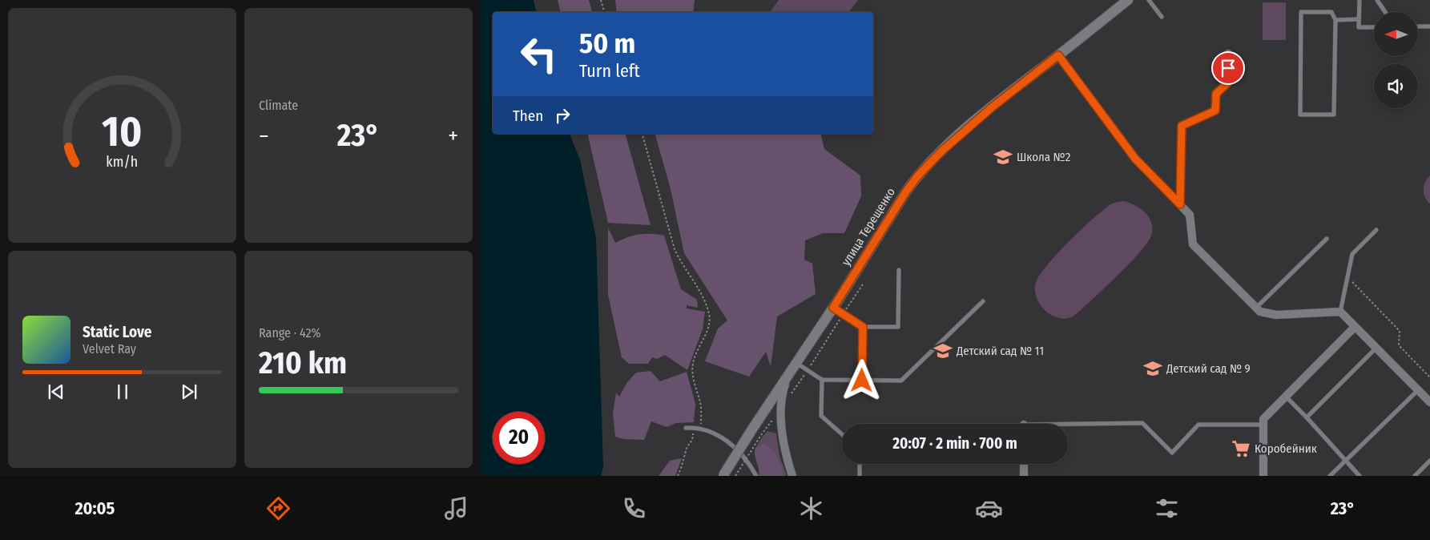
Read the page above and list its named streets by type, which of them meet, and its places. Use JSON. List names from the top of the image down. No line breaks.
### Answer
{"streets":{"street":["улица Терещенко"]},"places":{"school or university":["Школа №2","Детский сад № 11","Детский сад № 9"],"supermarket":["Коробейник"]},"north":"left","page":{"tile":["Climate",["Range · 42%","210 km"]],"turn":["50 m","Turn left"],"then":"Then","heat":["−","23°","+"],"song":["Static Love","Velvet Ray"],"limit":"20","trip":"20:07 · 2 min · 700 m","tabs":["20:05","23°"],"gauge":["10","km/h"]}}
